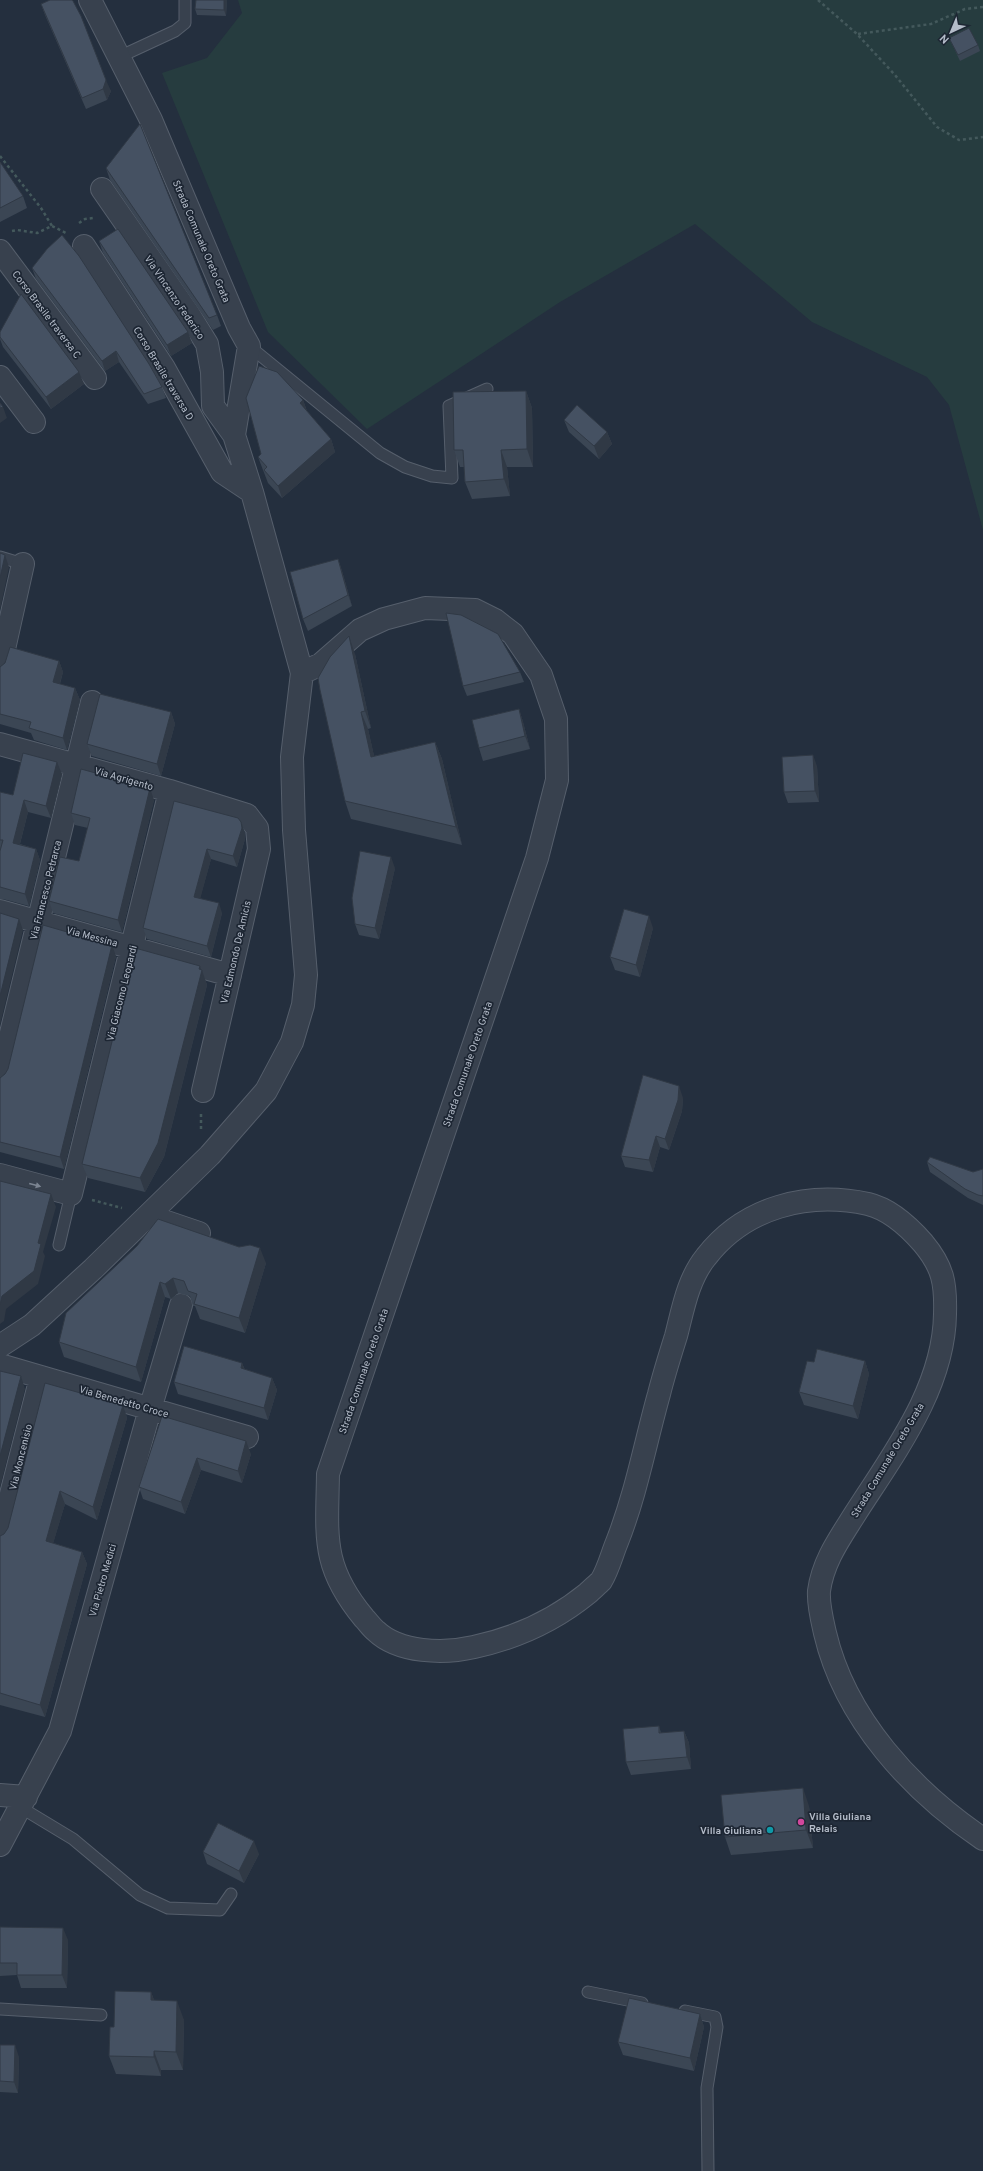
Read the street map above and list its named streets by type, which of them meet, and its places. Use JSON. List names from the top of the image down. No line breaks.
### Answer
{"streets":{"street":["Strada Comunale Oreto Grata","Via Vincenzo Federico","Corso Brasile traversa C","Corso Brasile traversa D","Via Agrigento","Via Francesco Petrarca","Via Messina","Via Edmondo De Amicis","Via Giacomo Leopardi","Via Benedetto Croce","Via Moncenisio","Via Pietro Medici"]},"crossings":[["Via Agrigento","Via Francesco Petrarca"],["Via Agrigento","Via Edmondo De Amicis"],["Via Agrigento","Via Giacomo Leopardi"],["Via Francesco Petrarca","Via Messina"],["Via Messina","Via Edmondo De Amicis"],["Via Messina","Via Giacomo Leopardi"],["Via Benedetto Croce","Via Moncenisio"],["Via Benedetto Croce","Via Pietro Medici"]],"places":["Villa Giuliana Relais","Villa Giuliana"],"north":"bottom left"}
